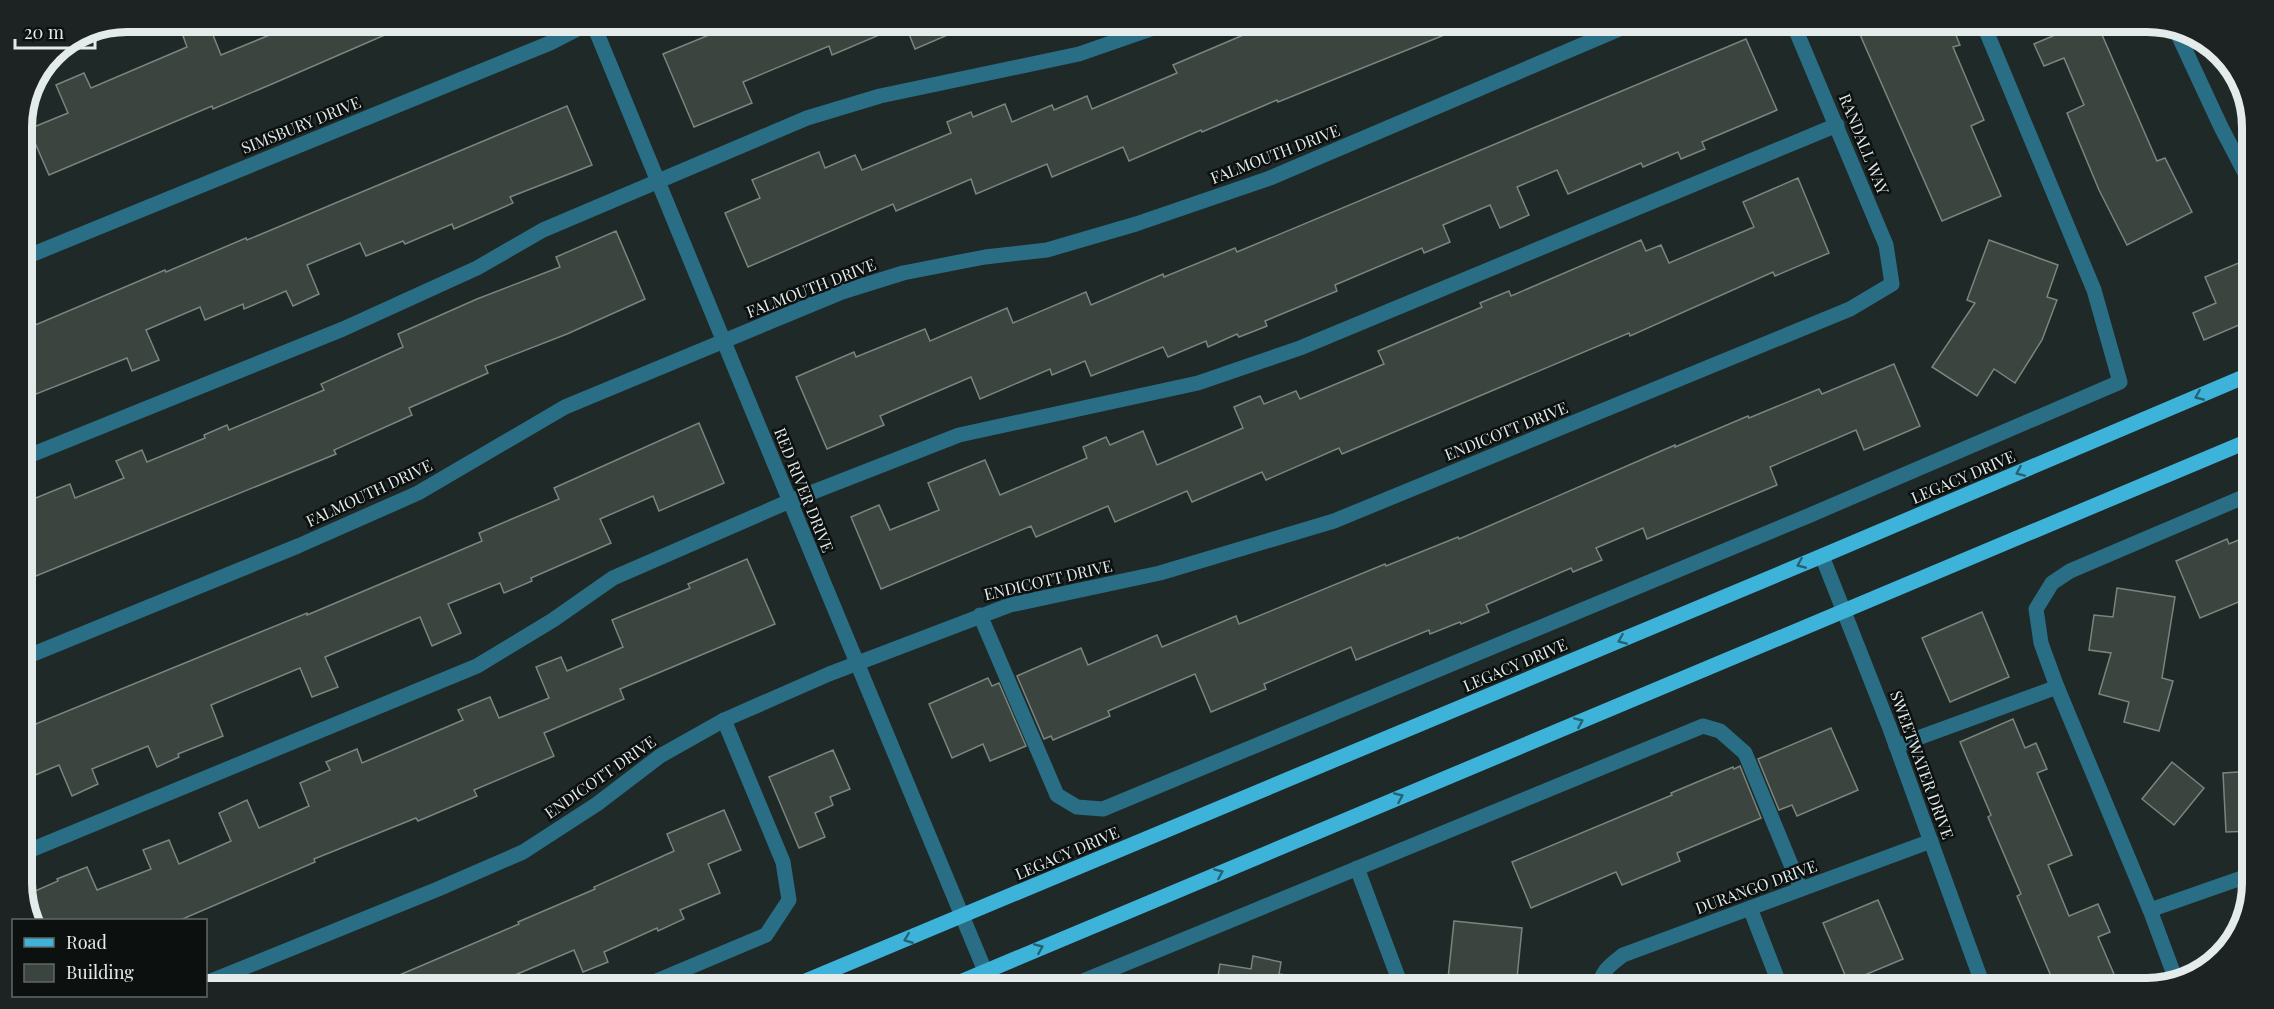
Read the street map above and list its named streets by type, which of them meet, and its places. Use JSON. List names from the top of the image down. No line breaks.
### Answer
{"streets":{"main road":["LEGACY DRIVE"],"street":["SIMSBURY DRIVE","RANDALL WAY","FALMOUTH DRIVE","ENDICOTT DRIVE","RED RIVER DRIVE","SWEETWATER DRIVE","DURANGO DRIVE"]},"crossings":[["RANDALL WAY","ENDICOTT DRIVE"],["FALMOUTH DRIVE","RED RIVER DRIVE"],["ENDICOTT DRIVE","RED RIVER DRIVE"],["LEGACY DRIVE","RED RIVER DRIVE"],["LEGACY DRIVE","SWEETWATER DRIVE"],["SWEETWATER DRIVE","DURANGO DRIVE"]],"legend":["Road","Building"],"scale_bar":"20 m"}
